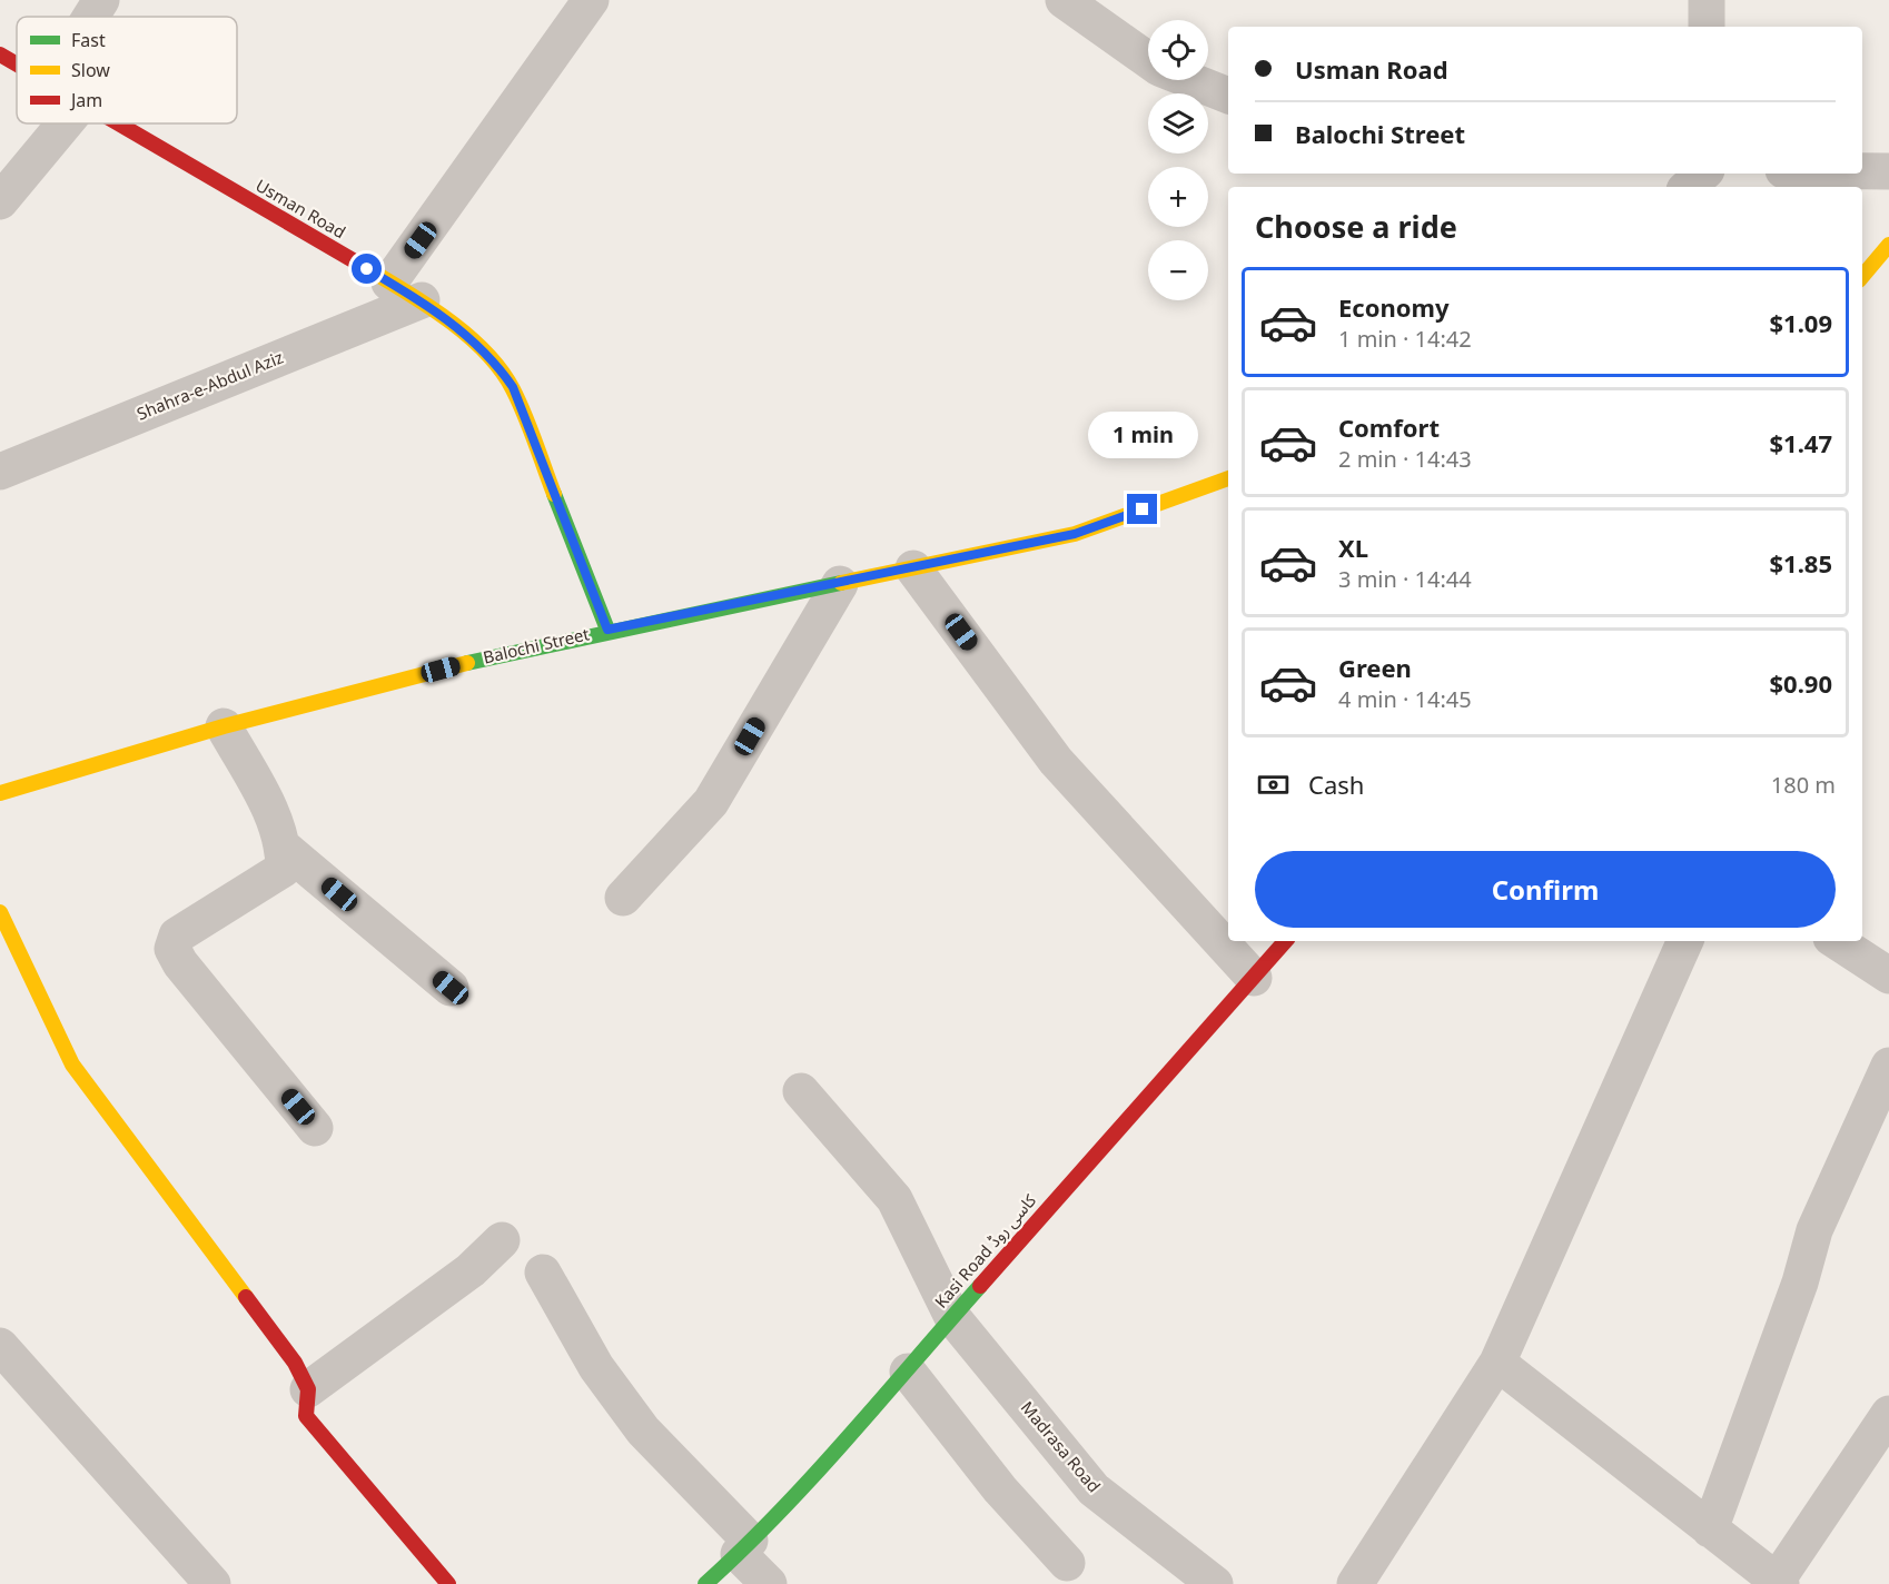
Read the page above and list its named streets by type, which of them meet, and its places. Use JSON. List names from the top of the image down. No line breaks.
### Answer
{"streets":{"street":["Usman Road","Shahra-e-Abdul Aziz","Balochi Street","Kasi Road کاسی روڈ","Madrasa Road"]},"crossings":[["Usman Road","Shahra-e-Abdul Aziz"],["Usman Road","Balochi Street"],["Kasi Road کاسی روڈ","Madrasa Road"]],"legend":["Fast","Slow","Jam"],"page":{"map_buttons":["+","−"],"banner":["Usman Road","Balochi Street"],"heading":"Choose a ride","list":[{"name":"Economy","note":"1 min · 14:42","value":"$1.09"},{"name":"Comfort","note":"2 min · 14:43","value":"$1.47"},{"name":"XL","note":"3 min · 14:44","value":"$1.85"},{"name":"Green","note":"4 min · 14:45","value":"$0.90"}],"bubble":"1 min","pay":["Cash","180 m"],"buttons":"Confirm"}}
